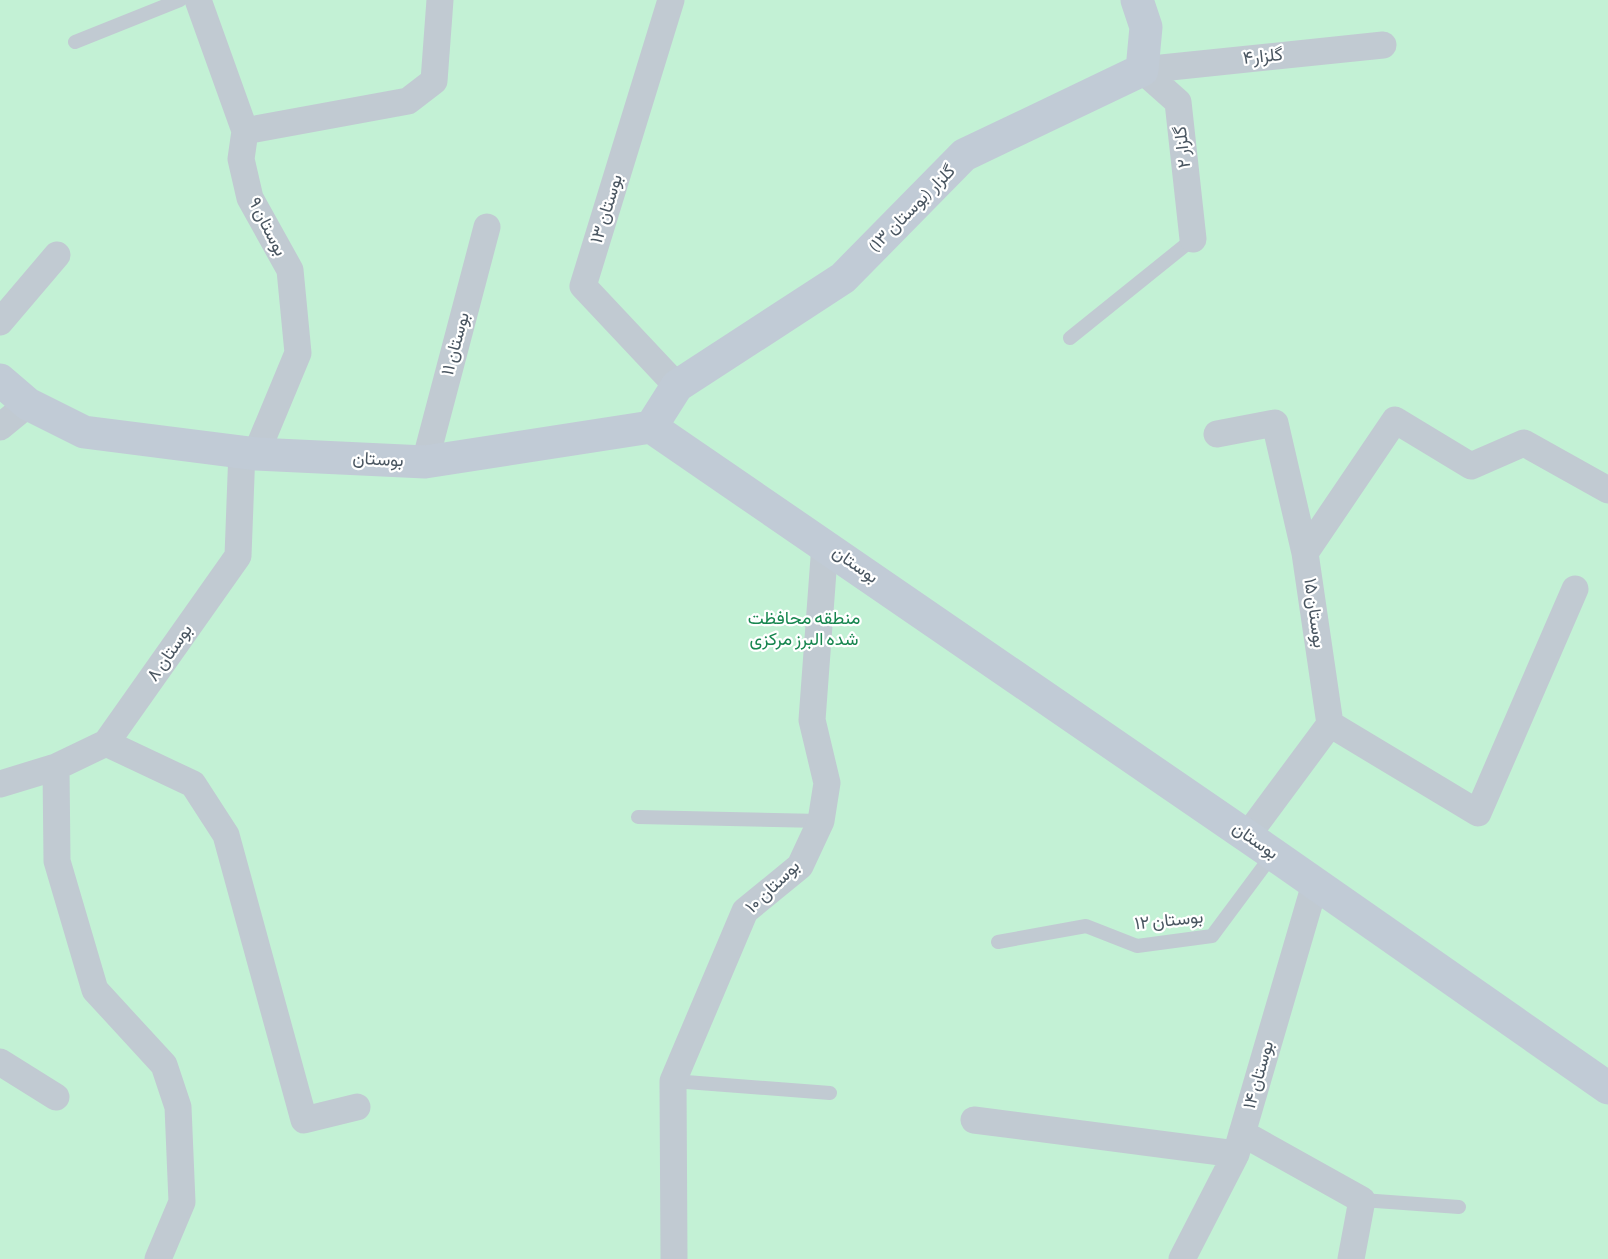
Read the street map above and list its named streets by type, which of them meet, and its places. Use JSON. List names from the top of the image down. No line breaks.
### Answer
{"streets":{"street":["گلزار۴","گلزار ۲","بوستان ۱۳","گلزار (بوستان ۱۳)","بوستان ۹","بوستان ۱۱","بوستان","بوستان ۱۵","بوستان ۸","بوستان ۱۰","بوستان ۱۴"],"lane":["بوستان ۱۲"]},"crossings":[["گلزار۴","گلزار ۲"],["گلزار۴","گلزار (بوستان ۱۳)"],["گلزار ۲","گلزار (بوستان ۱۳)"],["بوستان ۱۳","گلزار (بوستان ۱۳)"],["گلزار (بوستان ۱۳)","بوستان"],["بوستان ۹","بوستان"],["بوستان ۹","بوستان ۸"],["بوستان ۱۱","بوستان"],["بوستان","بوستان ۸"],["بوستان","بوستان ۱۰"],["بوستان","بوستان ۱۲"],["بوستان","بوستان ۱۴"]],"parks":["منطقه محافظت شده البرز مرکزی"]}
